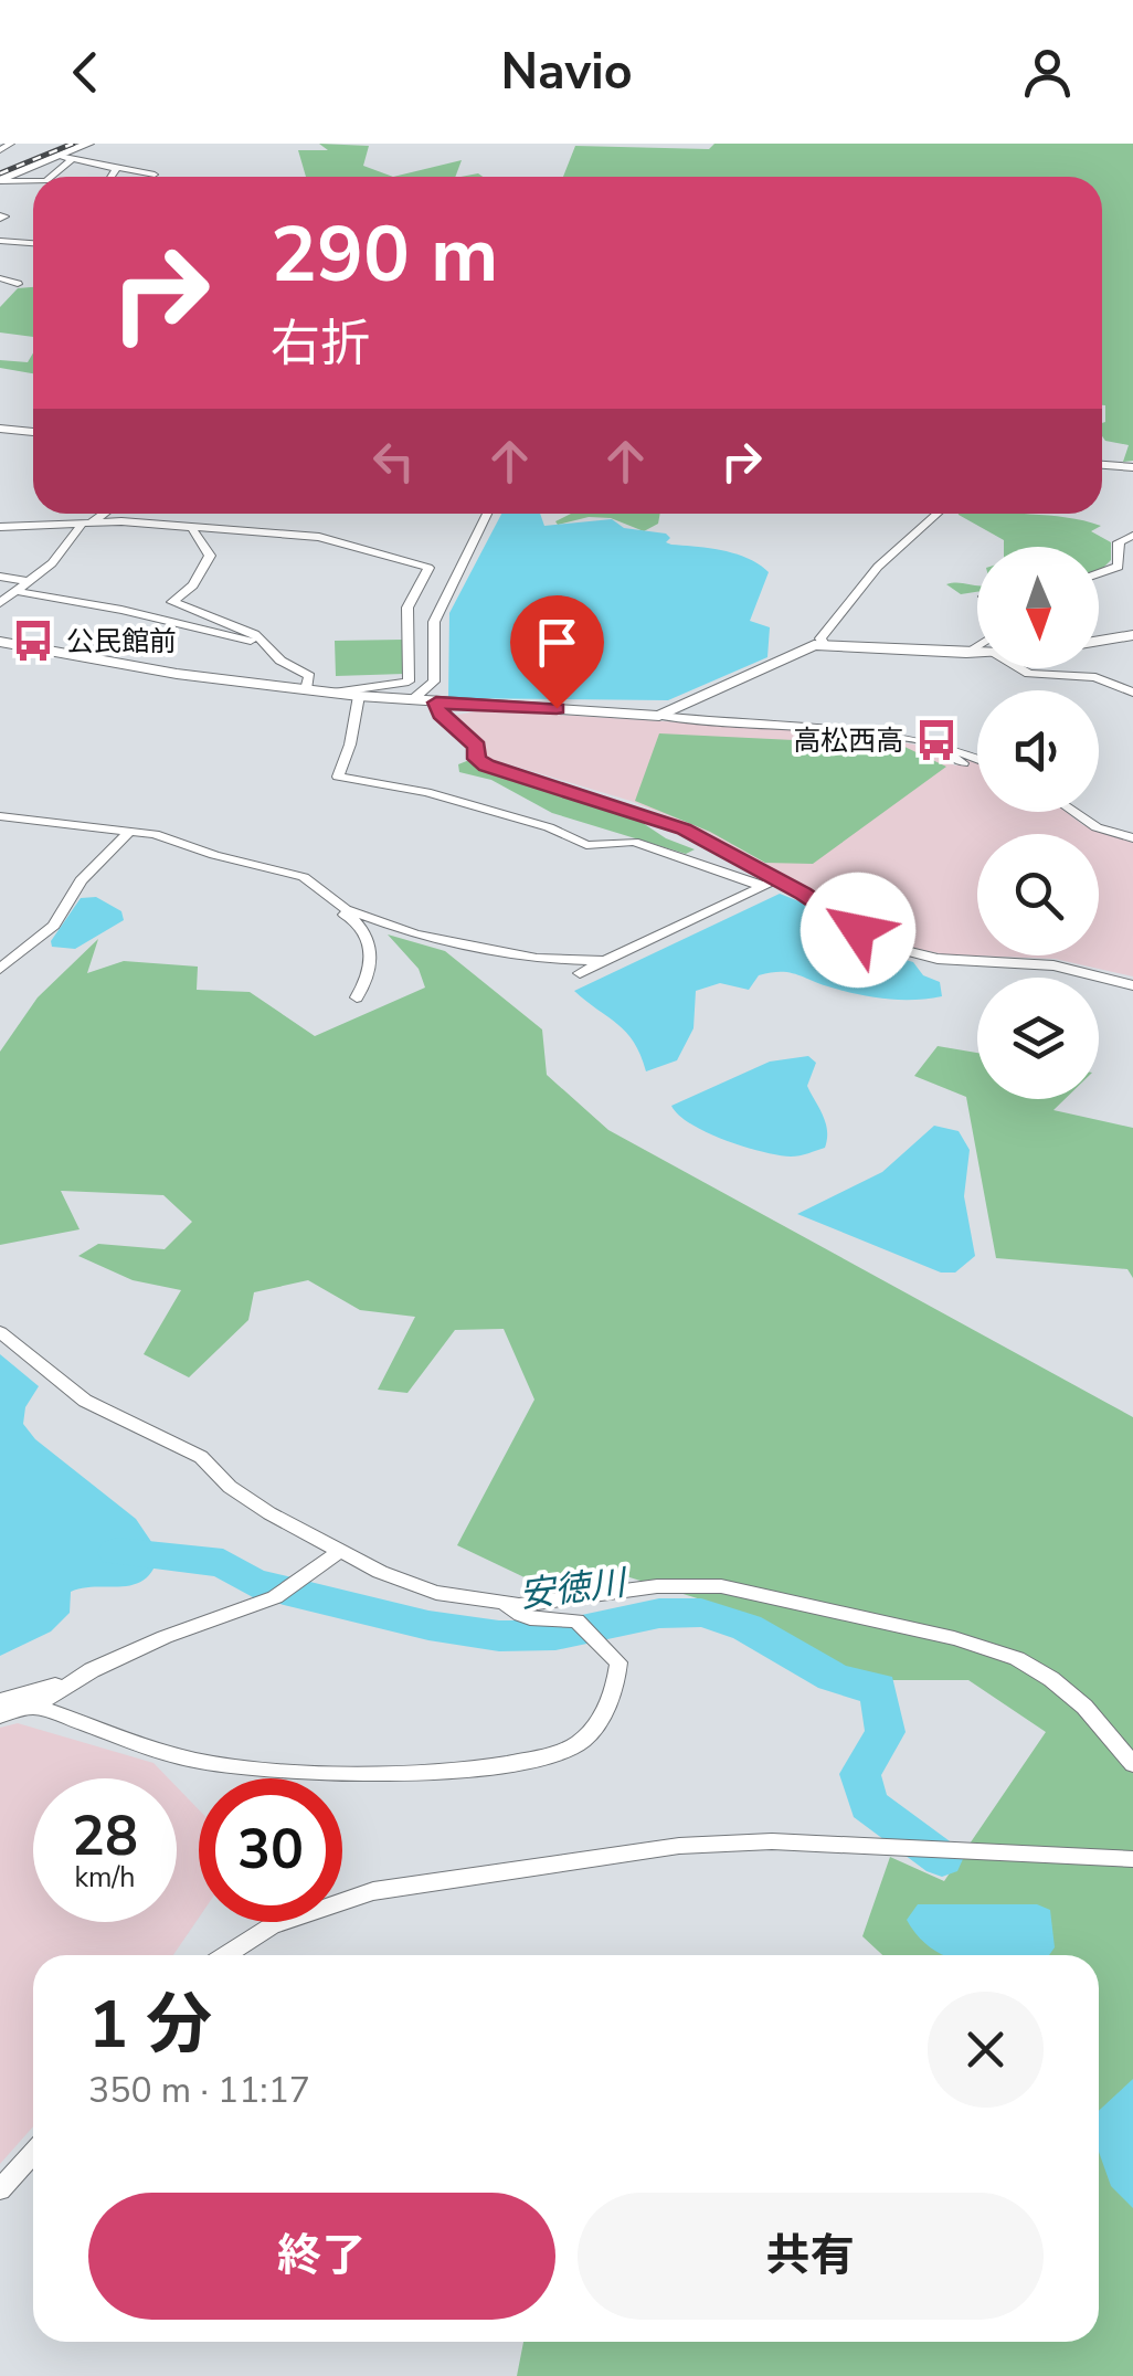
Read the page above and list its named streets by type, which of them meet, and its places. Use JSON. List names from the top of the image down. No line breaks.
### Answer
{"water":["安徳川"],"places":{"bus stop":["公民館前","高松西高"]},"north":"bottom","page":{"header":"Navio","turn":["290 m","右折"],"speed":"28 km/h","limit":"30","heading":["1 分","350 m · 11:17"],"buttons":["終了","共有"]}}
